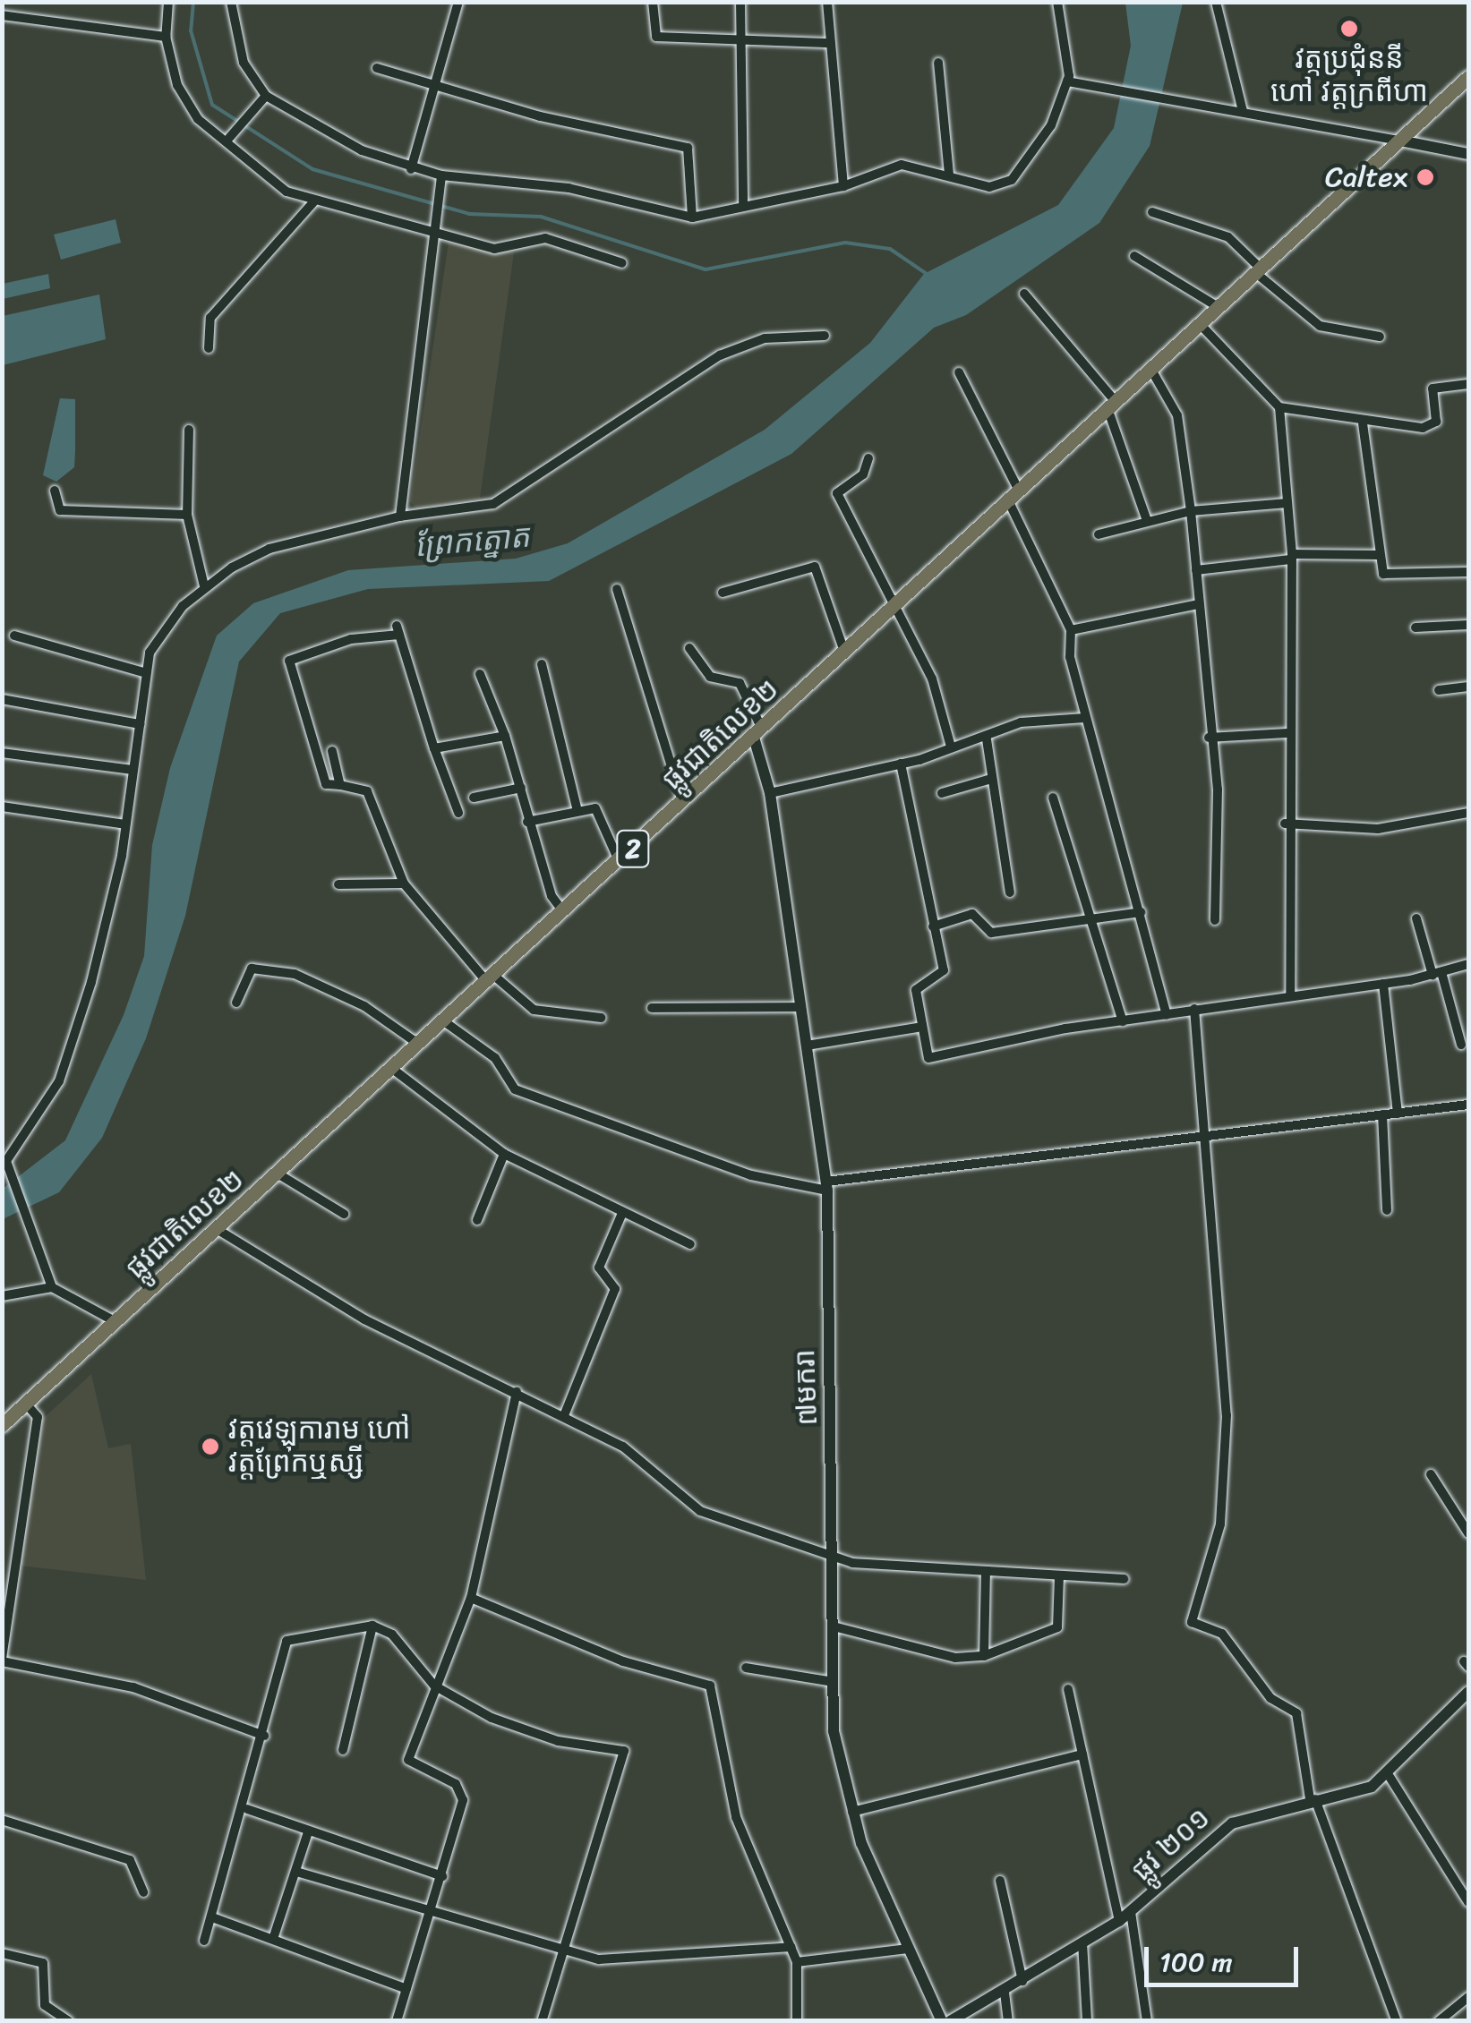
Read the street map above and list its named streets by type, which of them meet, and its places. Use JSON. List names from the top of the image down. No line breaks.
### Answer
{"streets":{"highway":["ផ្លូវជាតិលេខ២","2"],"street":["៧មករា","ផ្លូវ ២០១"]},"crossings":[["ផ្លូវជាតិលេខ២","៧មករា"]],"water":["ព្រែកត្នោត"],"places":["វត្តប្រជុំននី ហៅ វត្តក្រពីហា","Caltex","វត្តវេឡុការាម ហៅ វត្តព្រែកឬស្សី"],"scale_bar":"100 m"}
